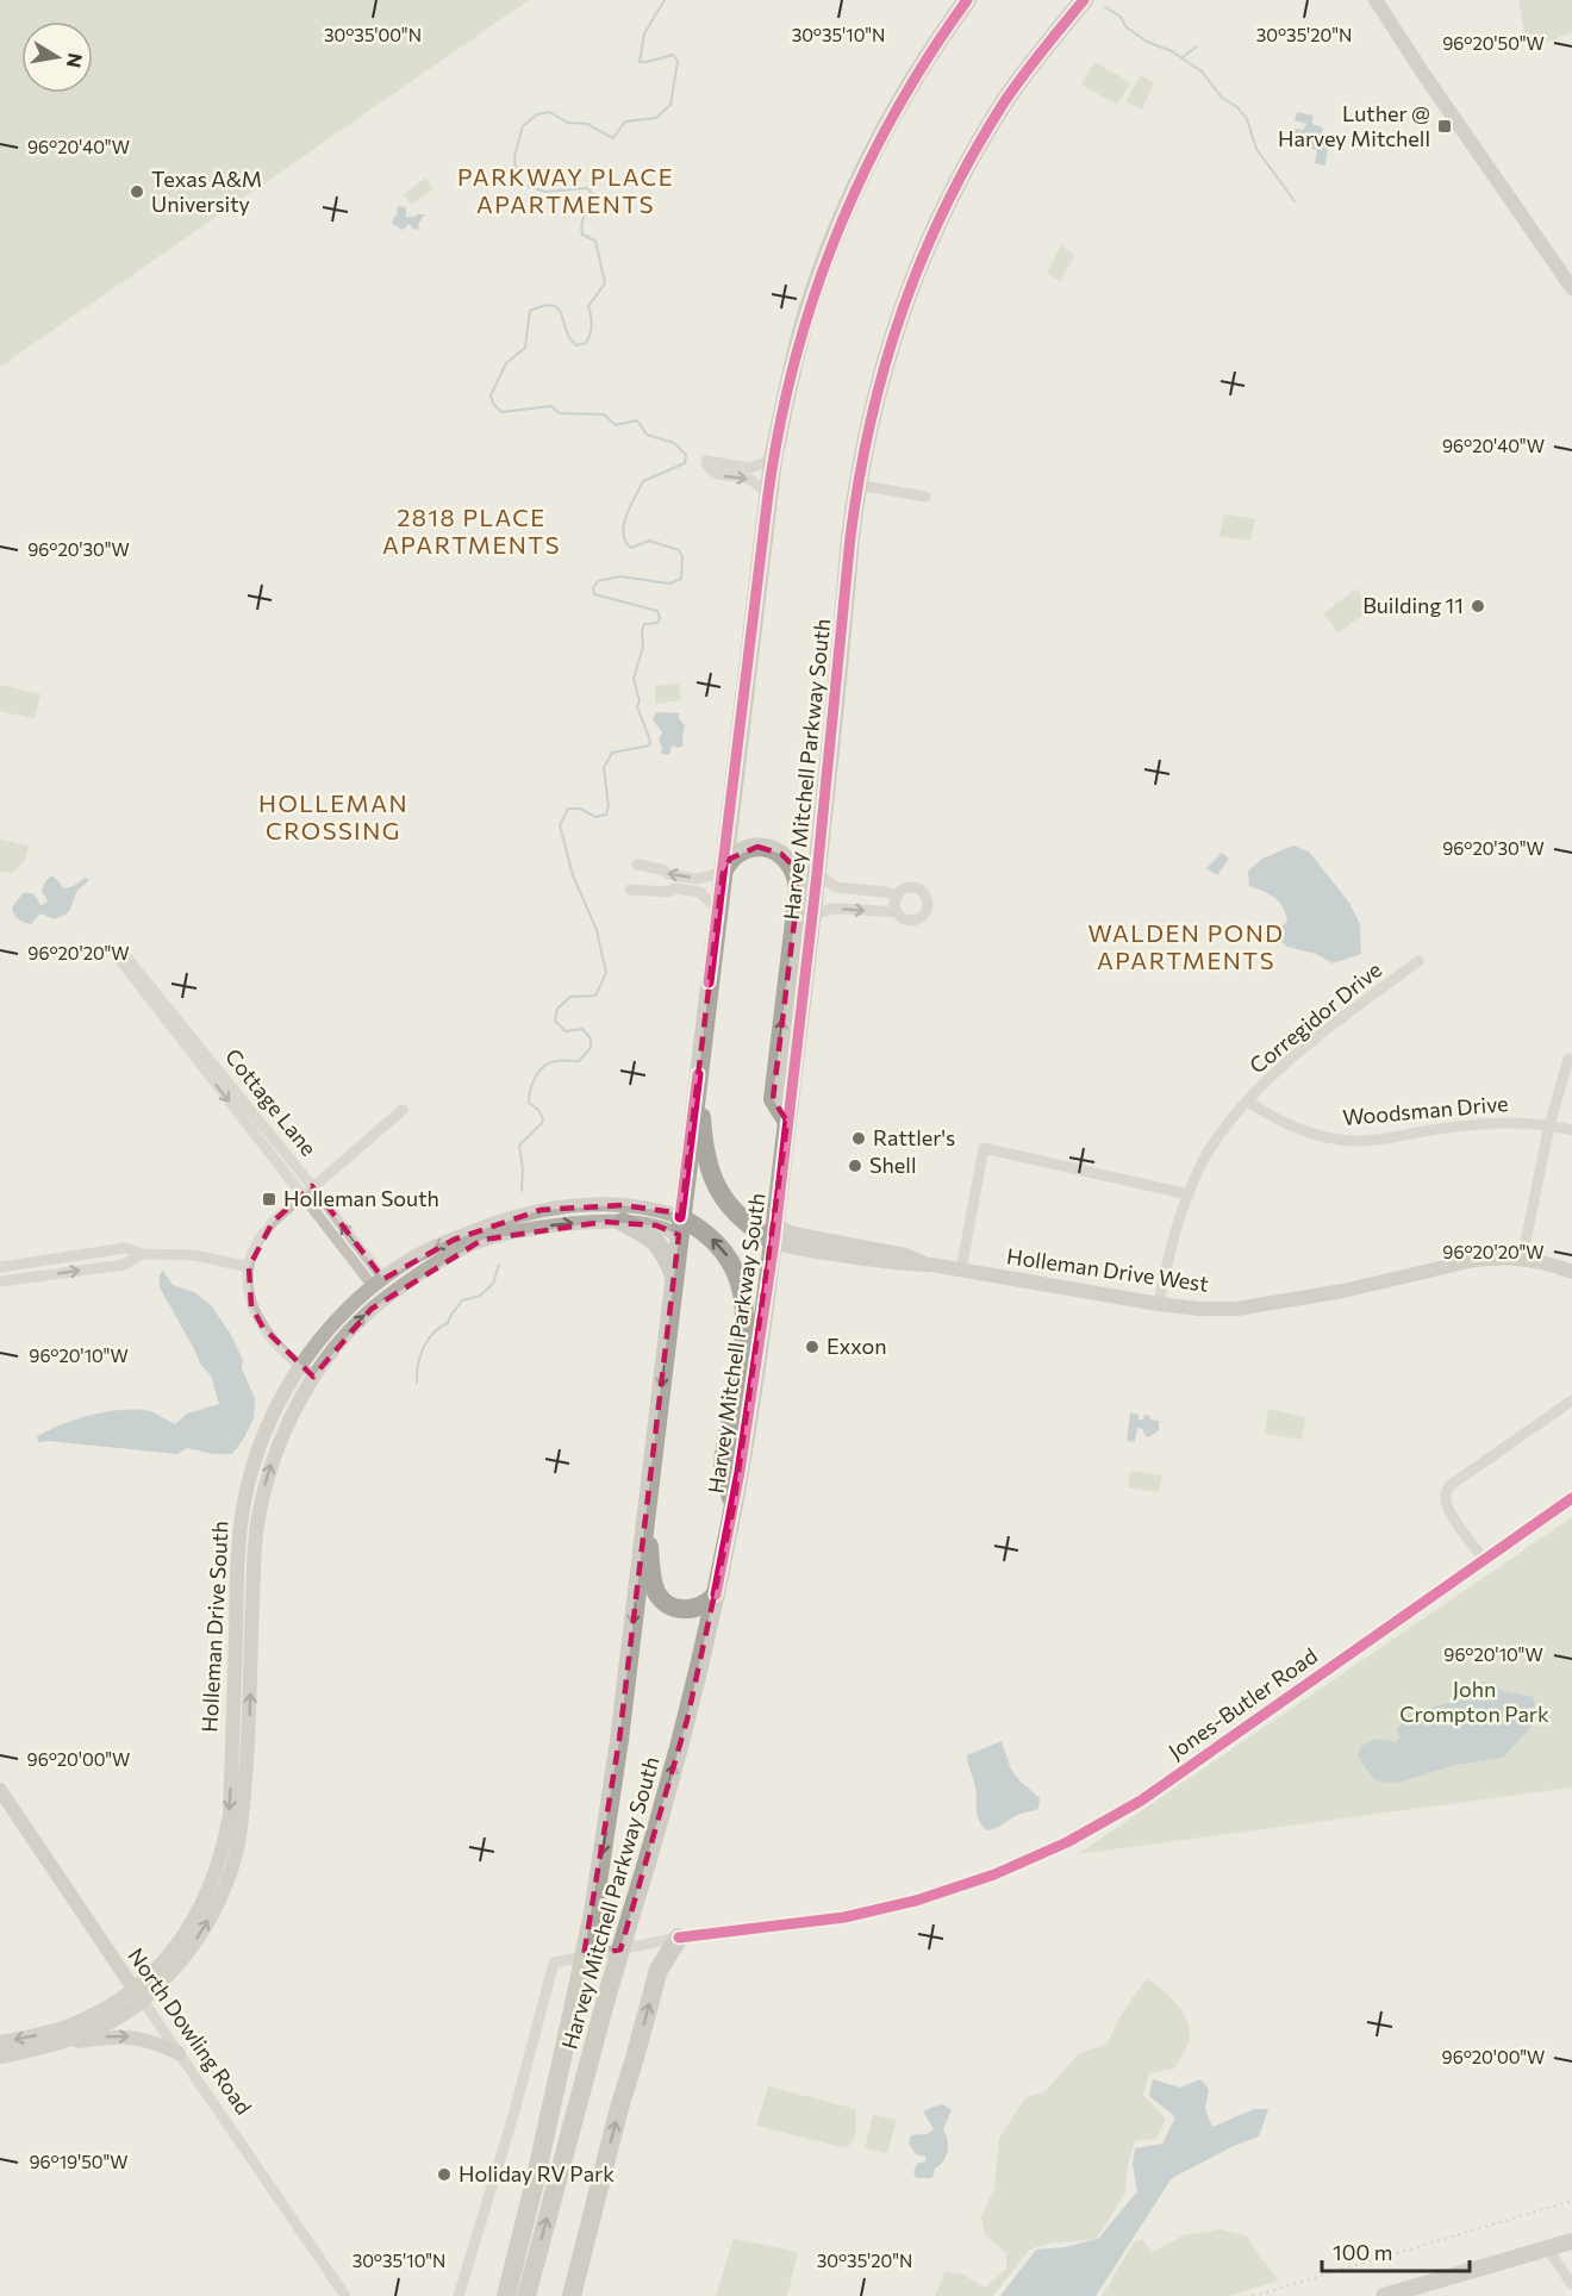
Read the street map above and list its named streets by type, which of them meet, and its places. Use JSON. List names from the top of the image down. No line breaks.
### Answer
{"streets":{"highway":["Harvey Mitchell Parkway South"],"street":["Corregidor Drive","Cottage Lane","Woodsman Drive","Holleman Drive West","Holleman Drive South","Jones-Butler Road","North Dowling Road"]},"crossings":[["Harvey Mitchell Parkway South","Holleman Drive West"],["Harvey Mitchell Parkway South","Holleman Drive South"],["Corregidor Drive","Woodsman Drive"],["Corregidor Drive","Holleman Drive West"],["Cottage Lane","Holleman Drive South"],["Holleman Drive South","North Dowling Road"]],"districts":["PARKWAY PLACE APARTMENTS","2818 PLACE APARTMENTS","HOLLEMAN CROSSING","WALDEN POND APARTMENTS"],"parks":["John Crompton Park"],"places":{"transit":["Luther @ Harvey Mitchell","Holleman South"],"other":["Texas A&M University","Building 11","Rattler's","Shell","Exxon","Holiday RV Park"]},"scale_bar":"100 m","north":"right","coordinates":["30°35'00\"N","30°35'10\"N","30°35'20\"N","96°20'50\"W","96°20'40\"W","96°20'30\"W","96°20'20\"W","96°20'10\"W","96°20'00\"W","96°19'50\"W"]}
